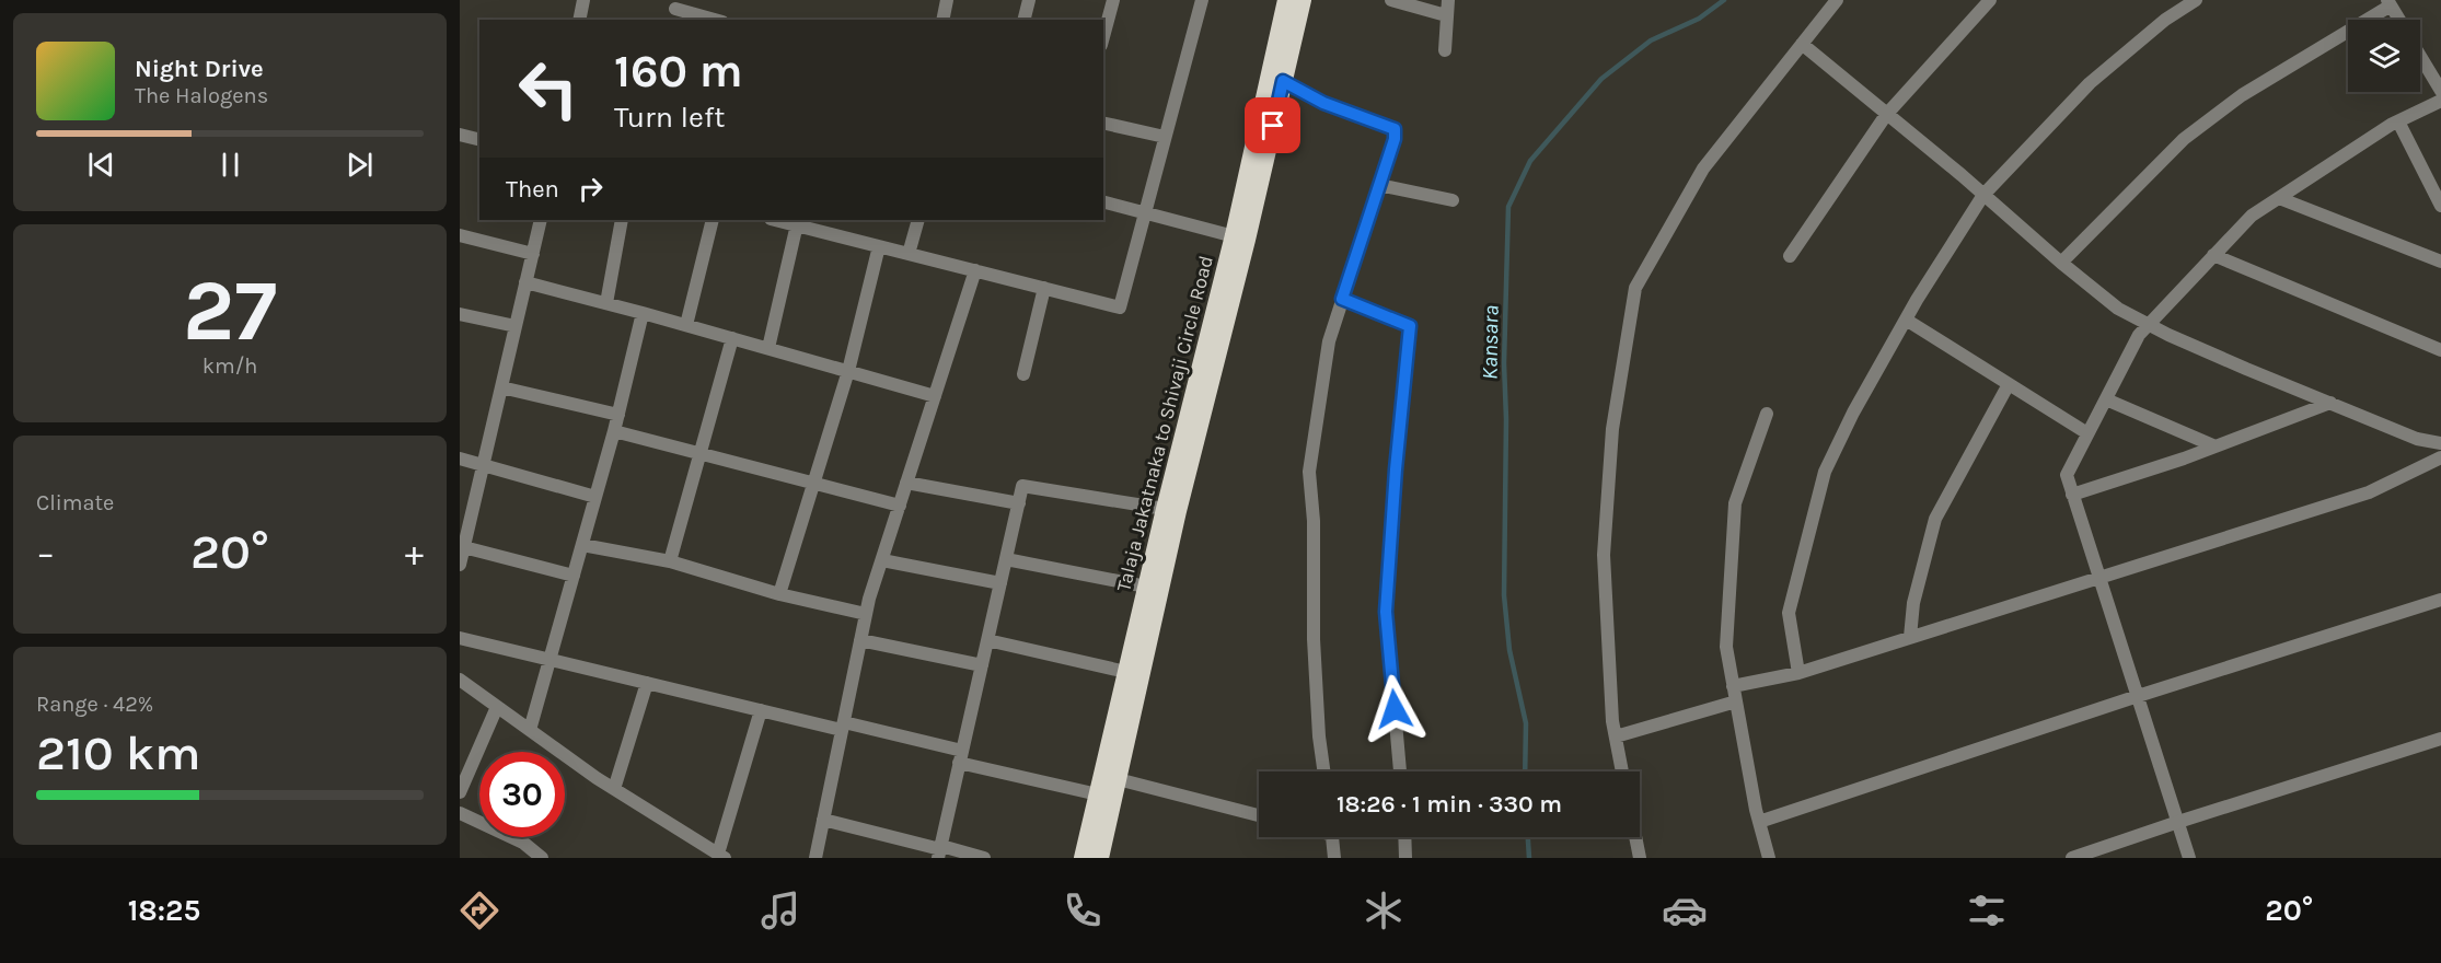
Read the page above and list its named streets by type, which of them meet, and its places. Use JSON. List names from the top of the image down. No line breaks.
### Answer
{"streets":{"highway":["Talaja Jakatnaka to Shivaji Circle Road"]},"water":["Kansara"],"page":{"turn":["160 m","Turn left"],"song":["Night Drive","The Halogens"],"then":"Then","tile":[["27","km/h"],"Climate",["Range · 42%","210 km"]],"heat":["−","20°","+"],"limit":"30","trip":"18:26 · 1 min · 330 m","tabs":["18:25","20°"]}}
